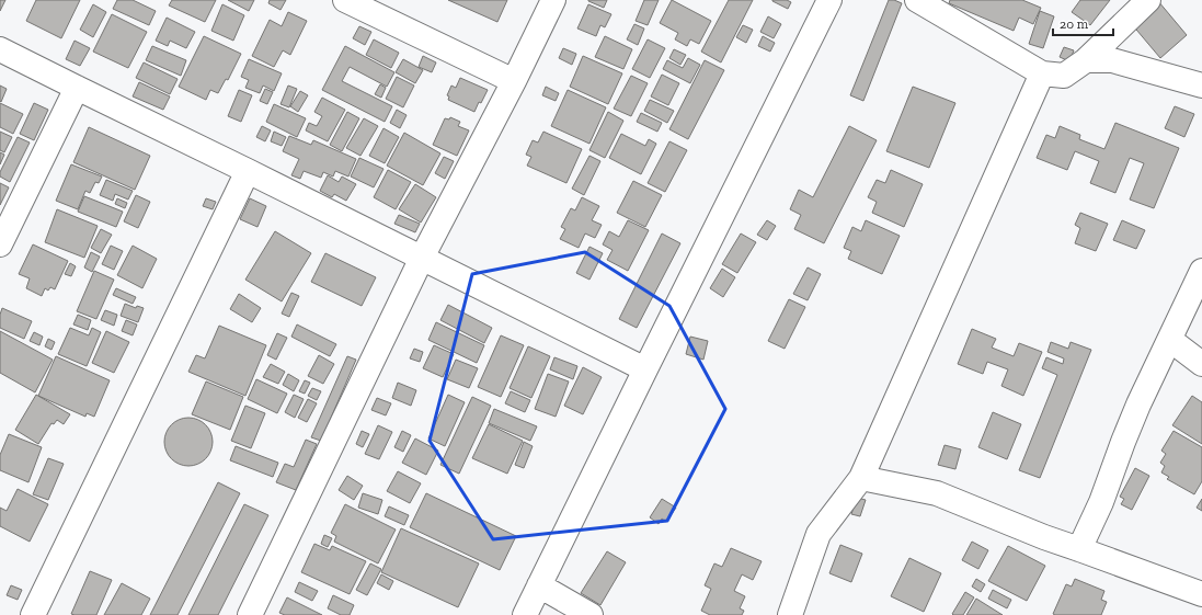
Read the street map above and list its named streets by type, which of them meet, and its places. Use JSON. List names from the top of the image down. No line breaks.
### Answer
{"scale_bar":"20 m"}
